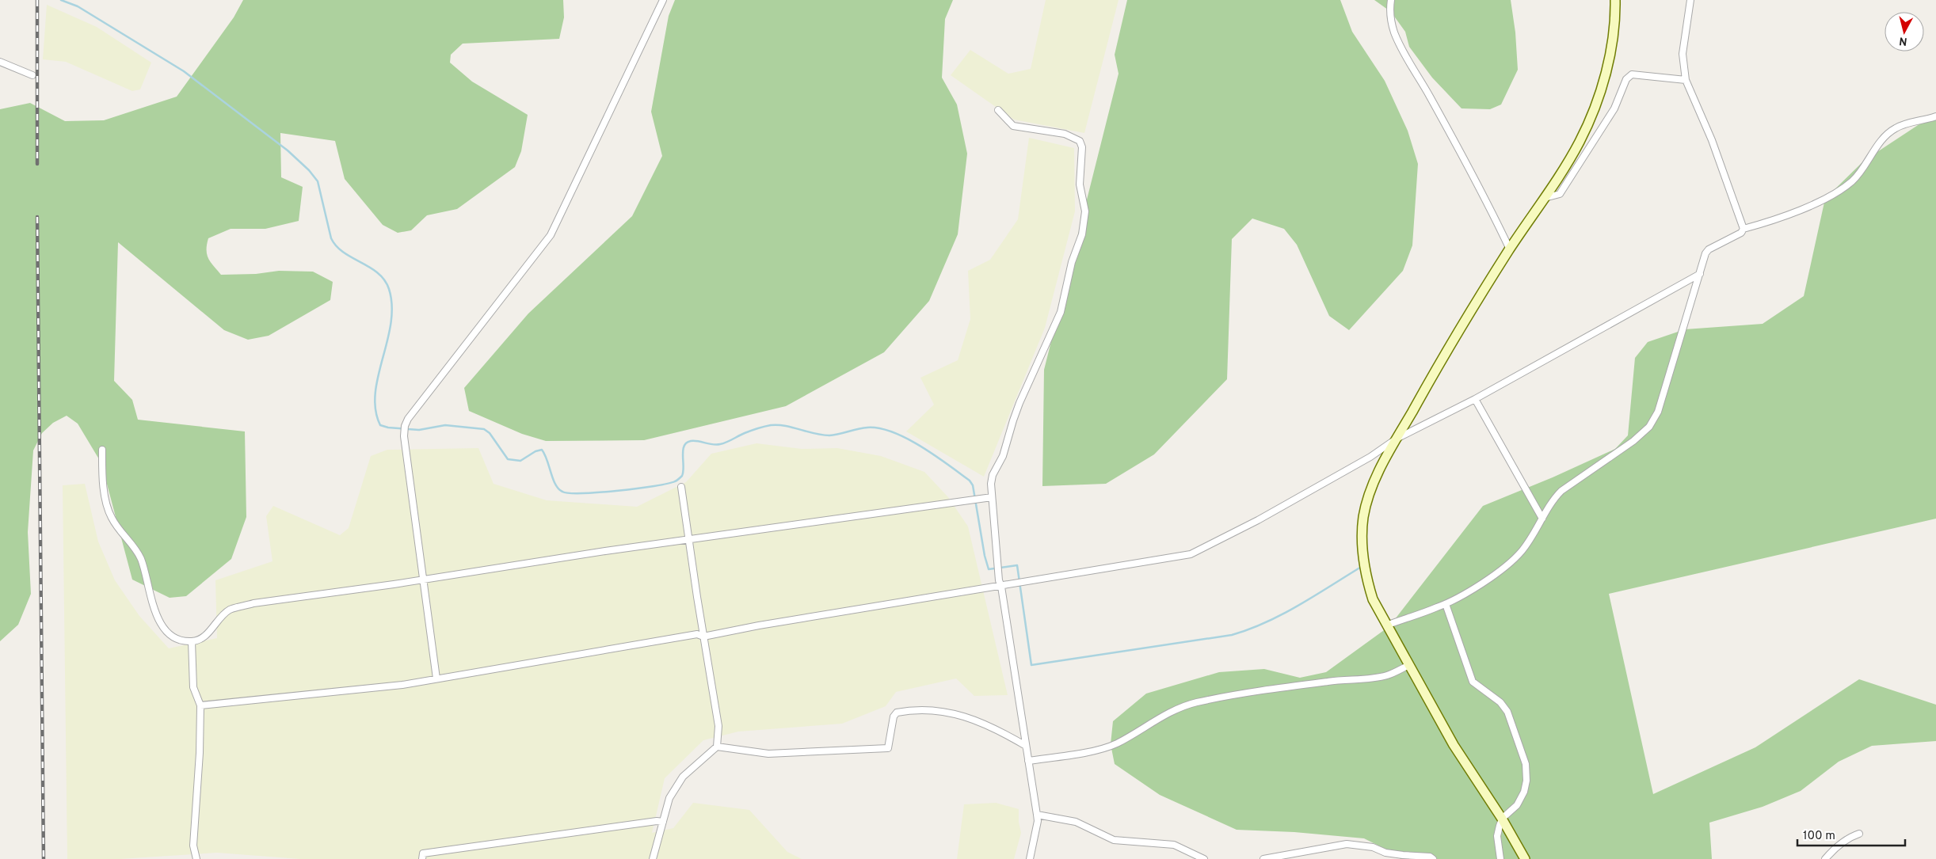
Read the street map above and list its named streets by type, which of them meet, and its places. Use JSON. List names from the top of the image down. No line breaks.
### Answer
{"scale_bar":"100 m","north":"bottom"}
